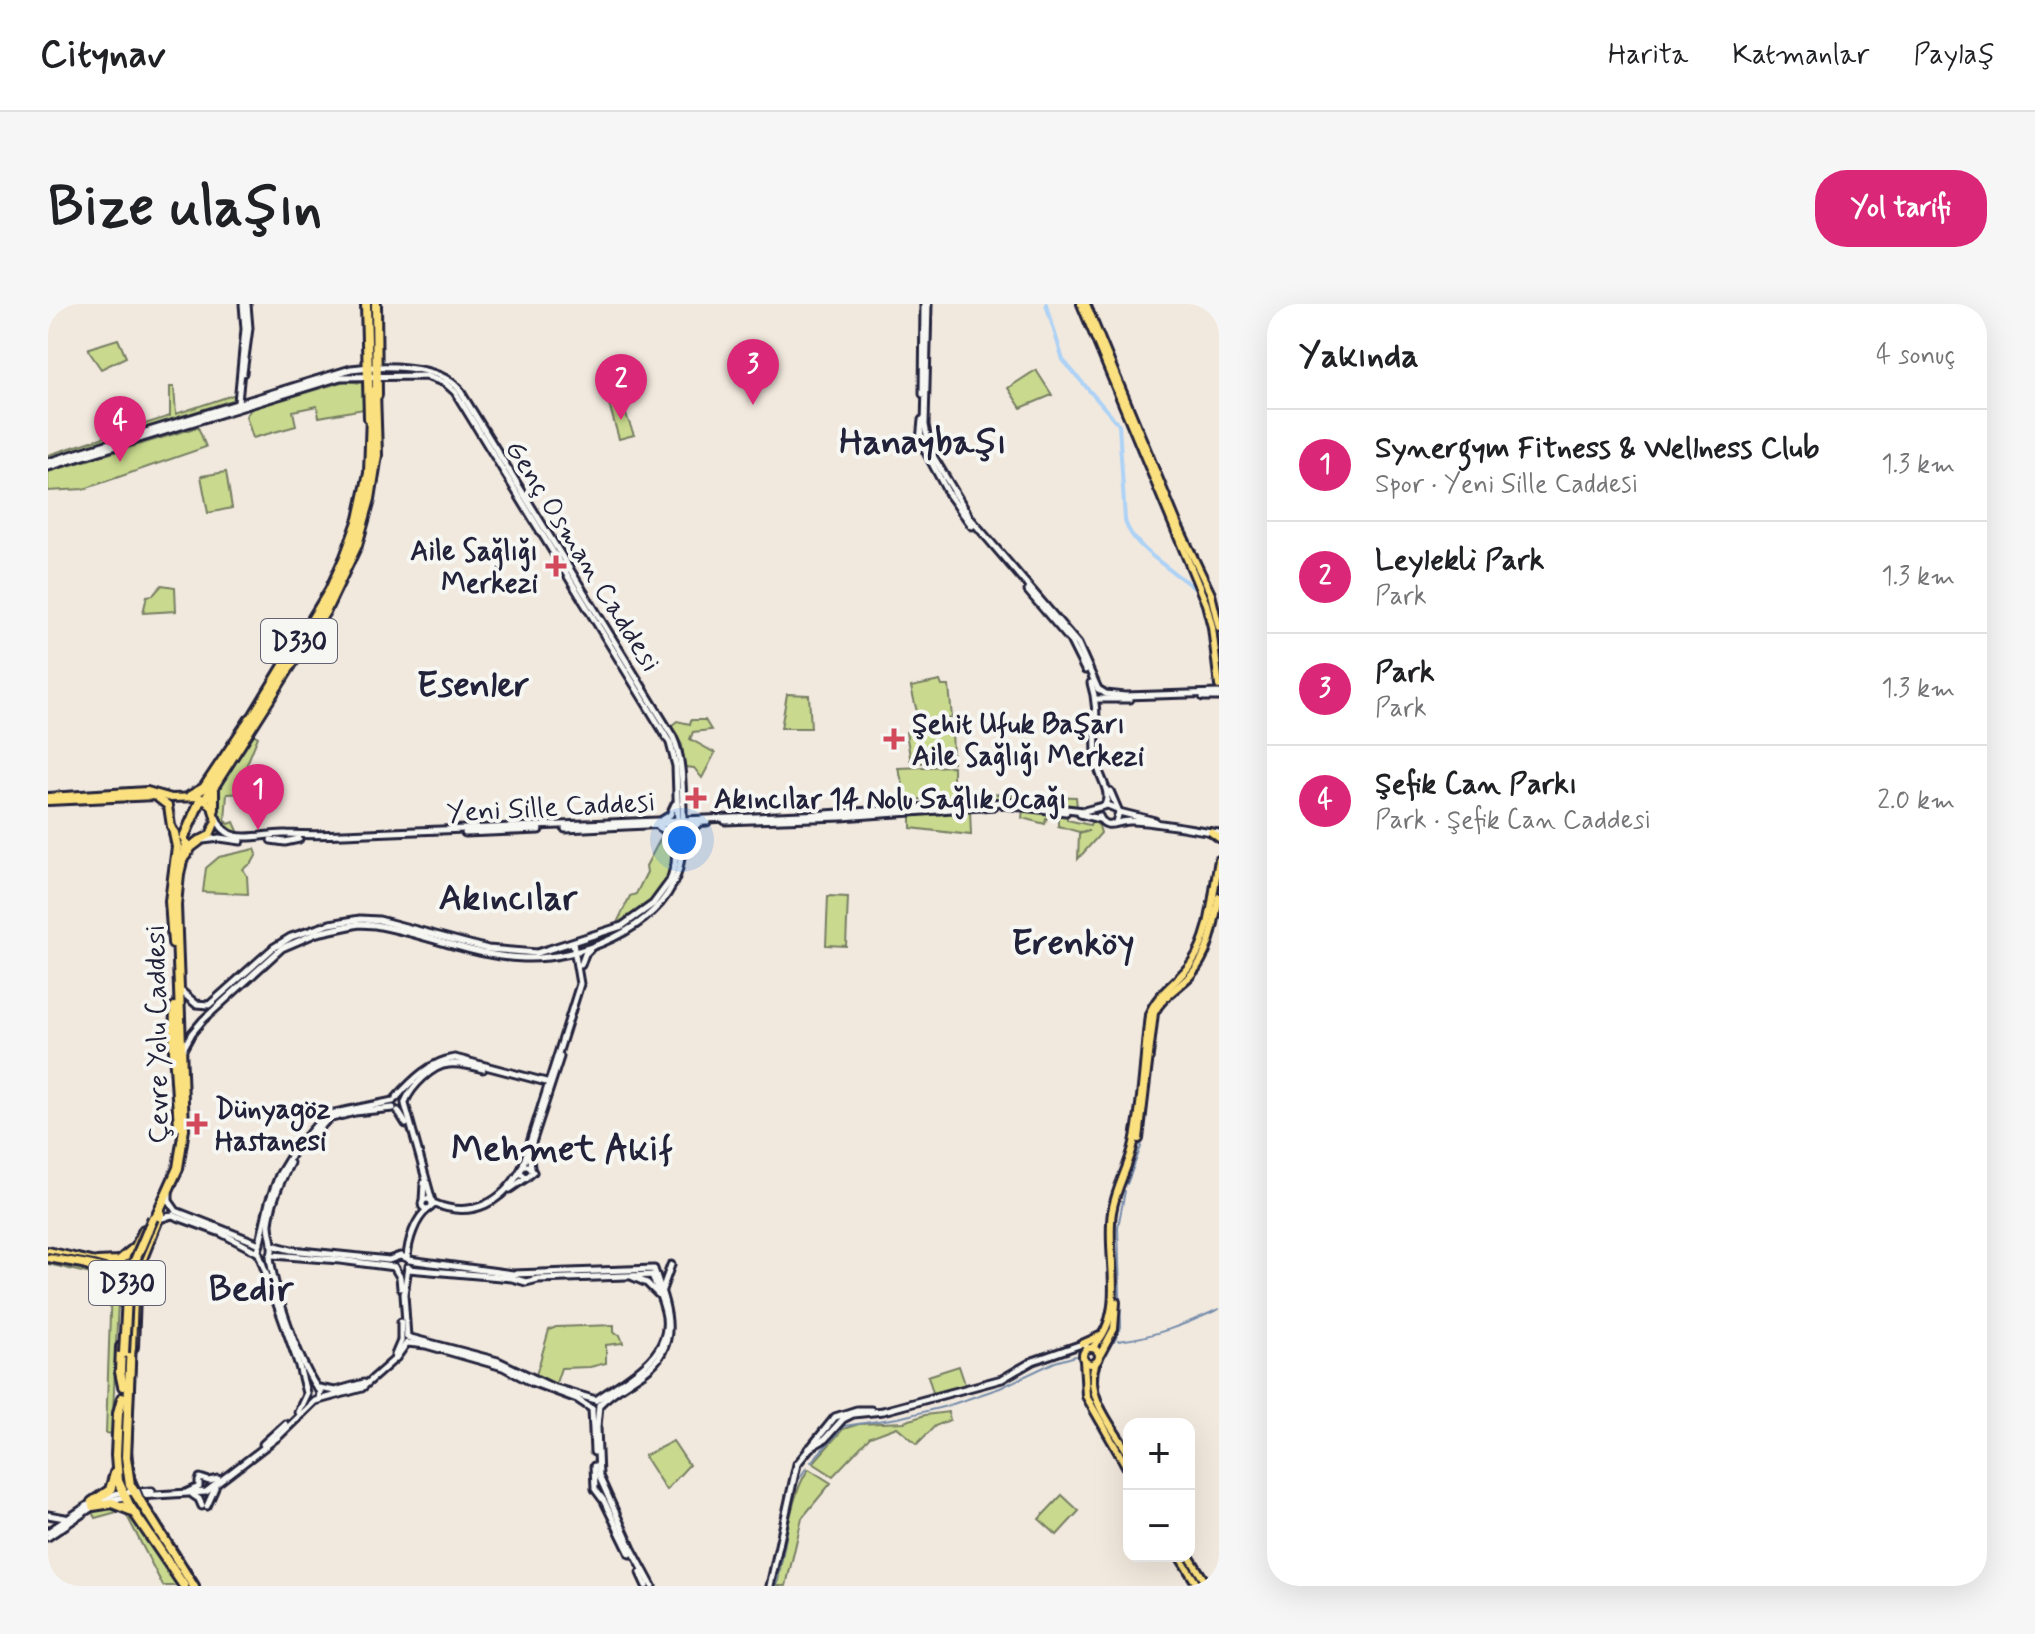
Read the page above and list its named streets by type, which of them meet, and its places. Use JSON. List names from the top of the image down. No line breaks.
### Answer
{"streets":{"highway":["D330","Çevre Yolu Caddesi"],"main road":["Genç Osman Caddesi","Yeni Sille Caddesi"]},"crossings":[["Genç Osman Caddesi","Yeni Sille Caddesi"],["D330","Çevre Yolu Caddesi"]],"districts":["Hanaybaşı","Esenler","Akıncılar","Erenköy","Mehmet Akif","Bedir"],"places":{"health":["Aile Sağlığı Merkezi","Şehit Ufuk Başarı Aile Sağlığı Merkezi","Akıncılar 14 Nolu Sağlık Ocağı","Dünyagöz Hastanesi"]},"page":{"header":"Citynav","nav":["Harita","Katmanlar","Paylaş"],"buttons":"Yol tarifi","title":"Bize ulaşın","heading":["Yakında","4 sonuç"],"pins":["3","2","4","1"],"list":[{"mark":"1","name":"Synergym Fitness & Wellness Club","note":"Spor · Yeni Sille Caddesi","value":"1.3 km"},{"mark":"2","name":"Leylekli Park","note":"Park","value":"1.3 km"},{"mark":"3","name":"Park","note":"Park","value":"1.3 km"},{"mark":"4","name":"Şefik Can Parkı","note":"Park · Şefik Can Caddesi","value":"2.0 km"}],"map_buttons":["+","−"]}}
